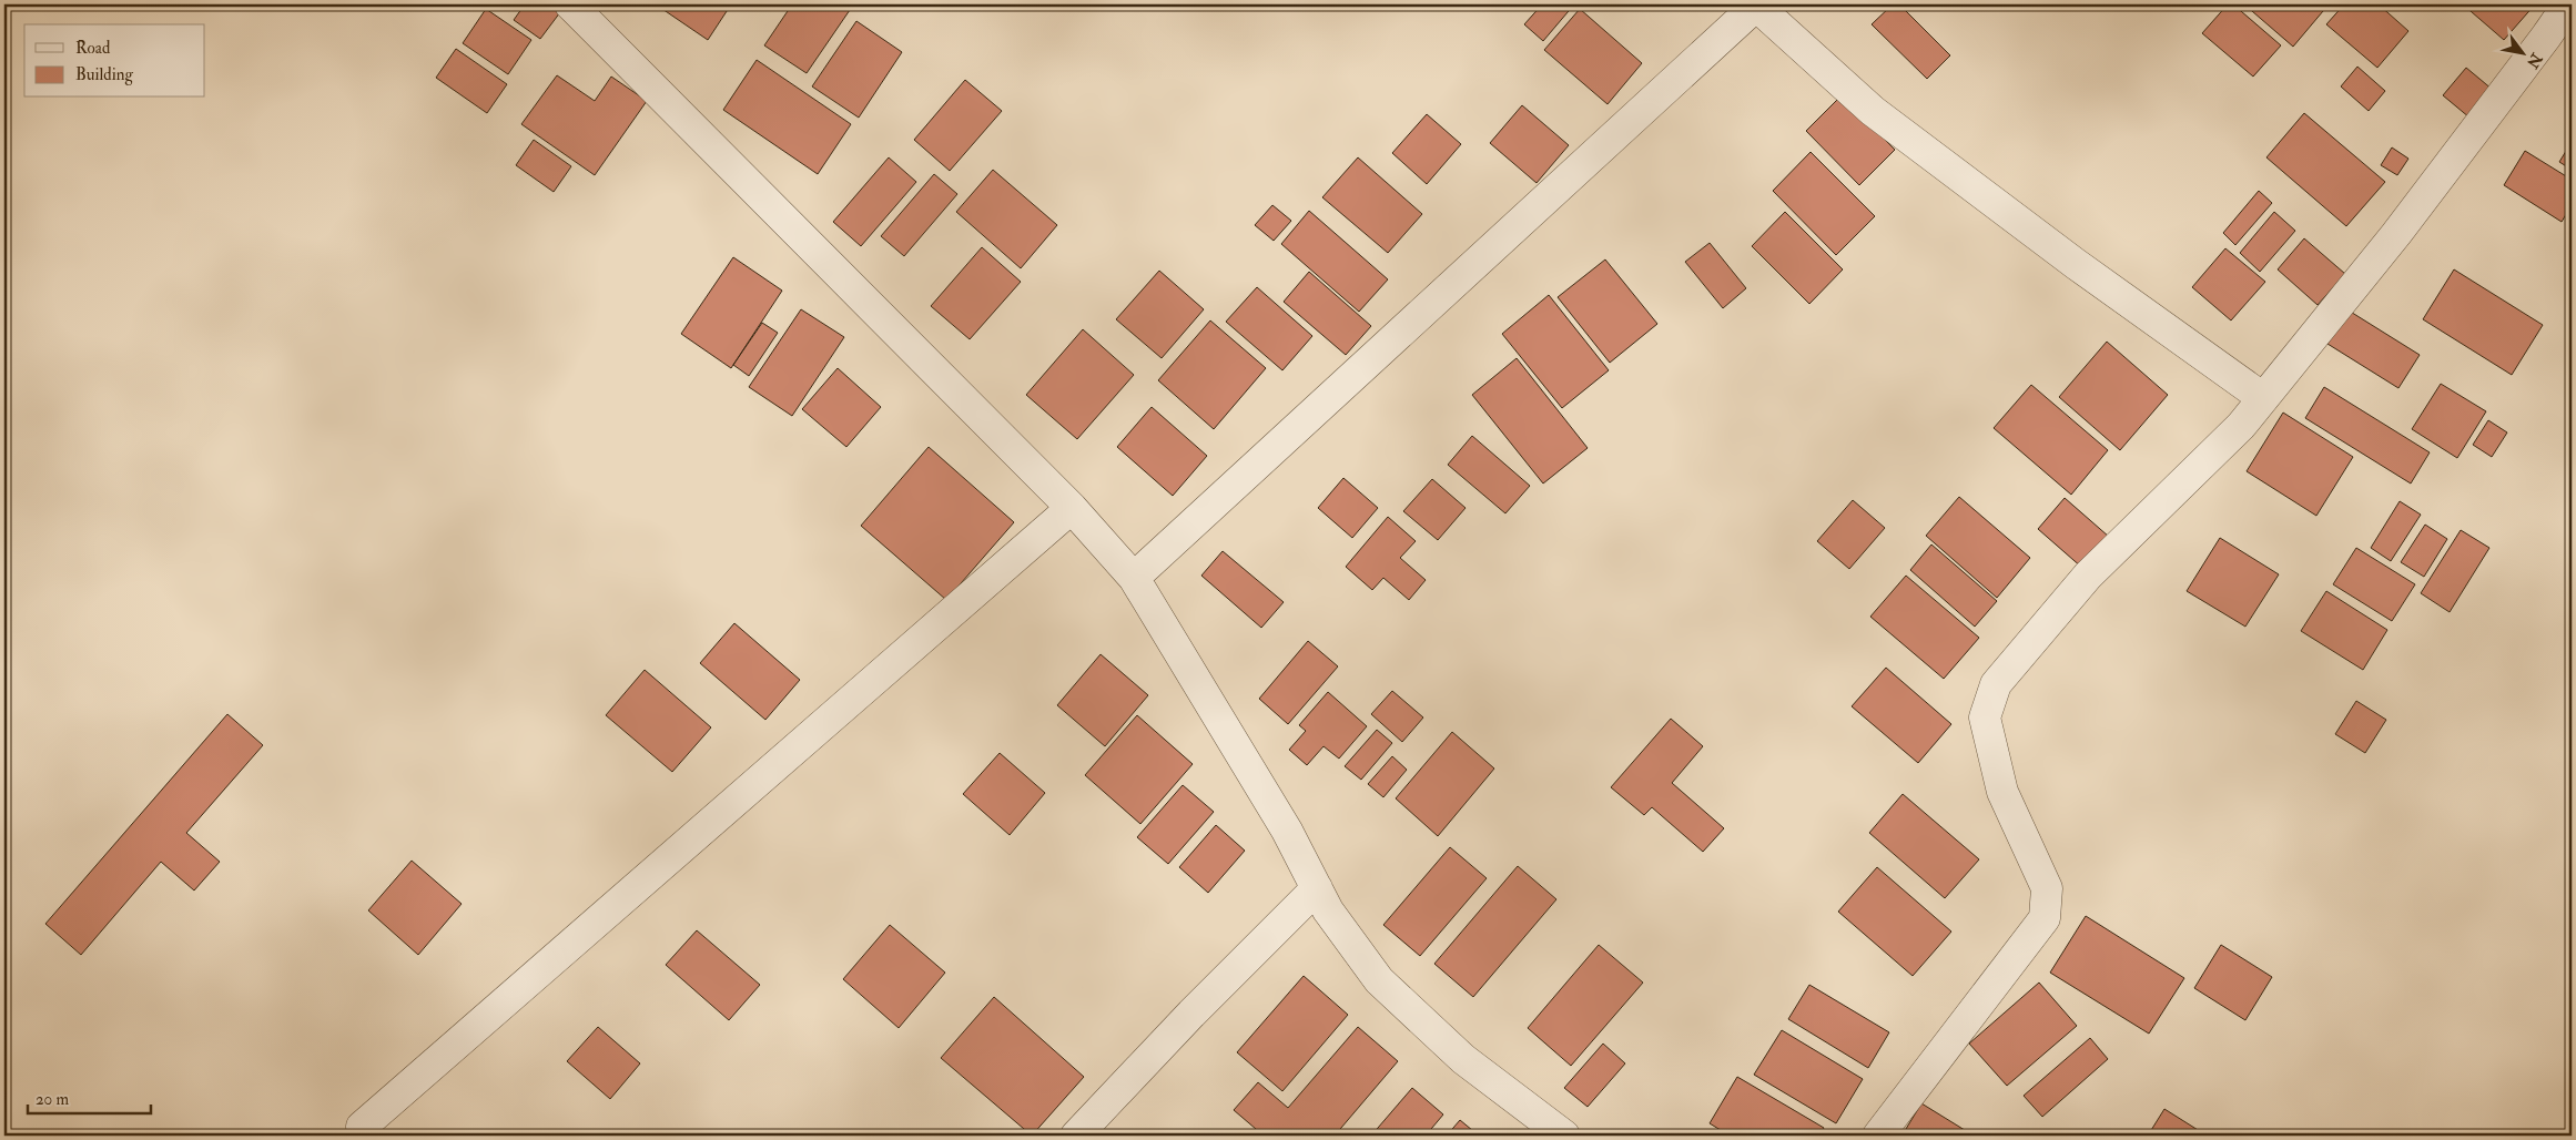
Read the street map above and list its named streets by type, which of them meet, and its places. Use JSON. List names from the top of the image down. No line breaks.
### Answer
{"legend":["Road","Building"],"scale_bar":"20 m","north":"bottom right"}
